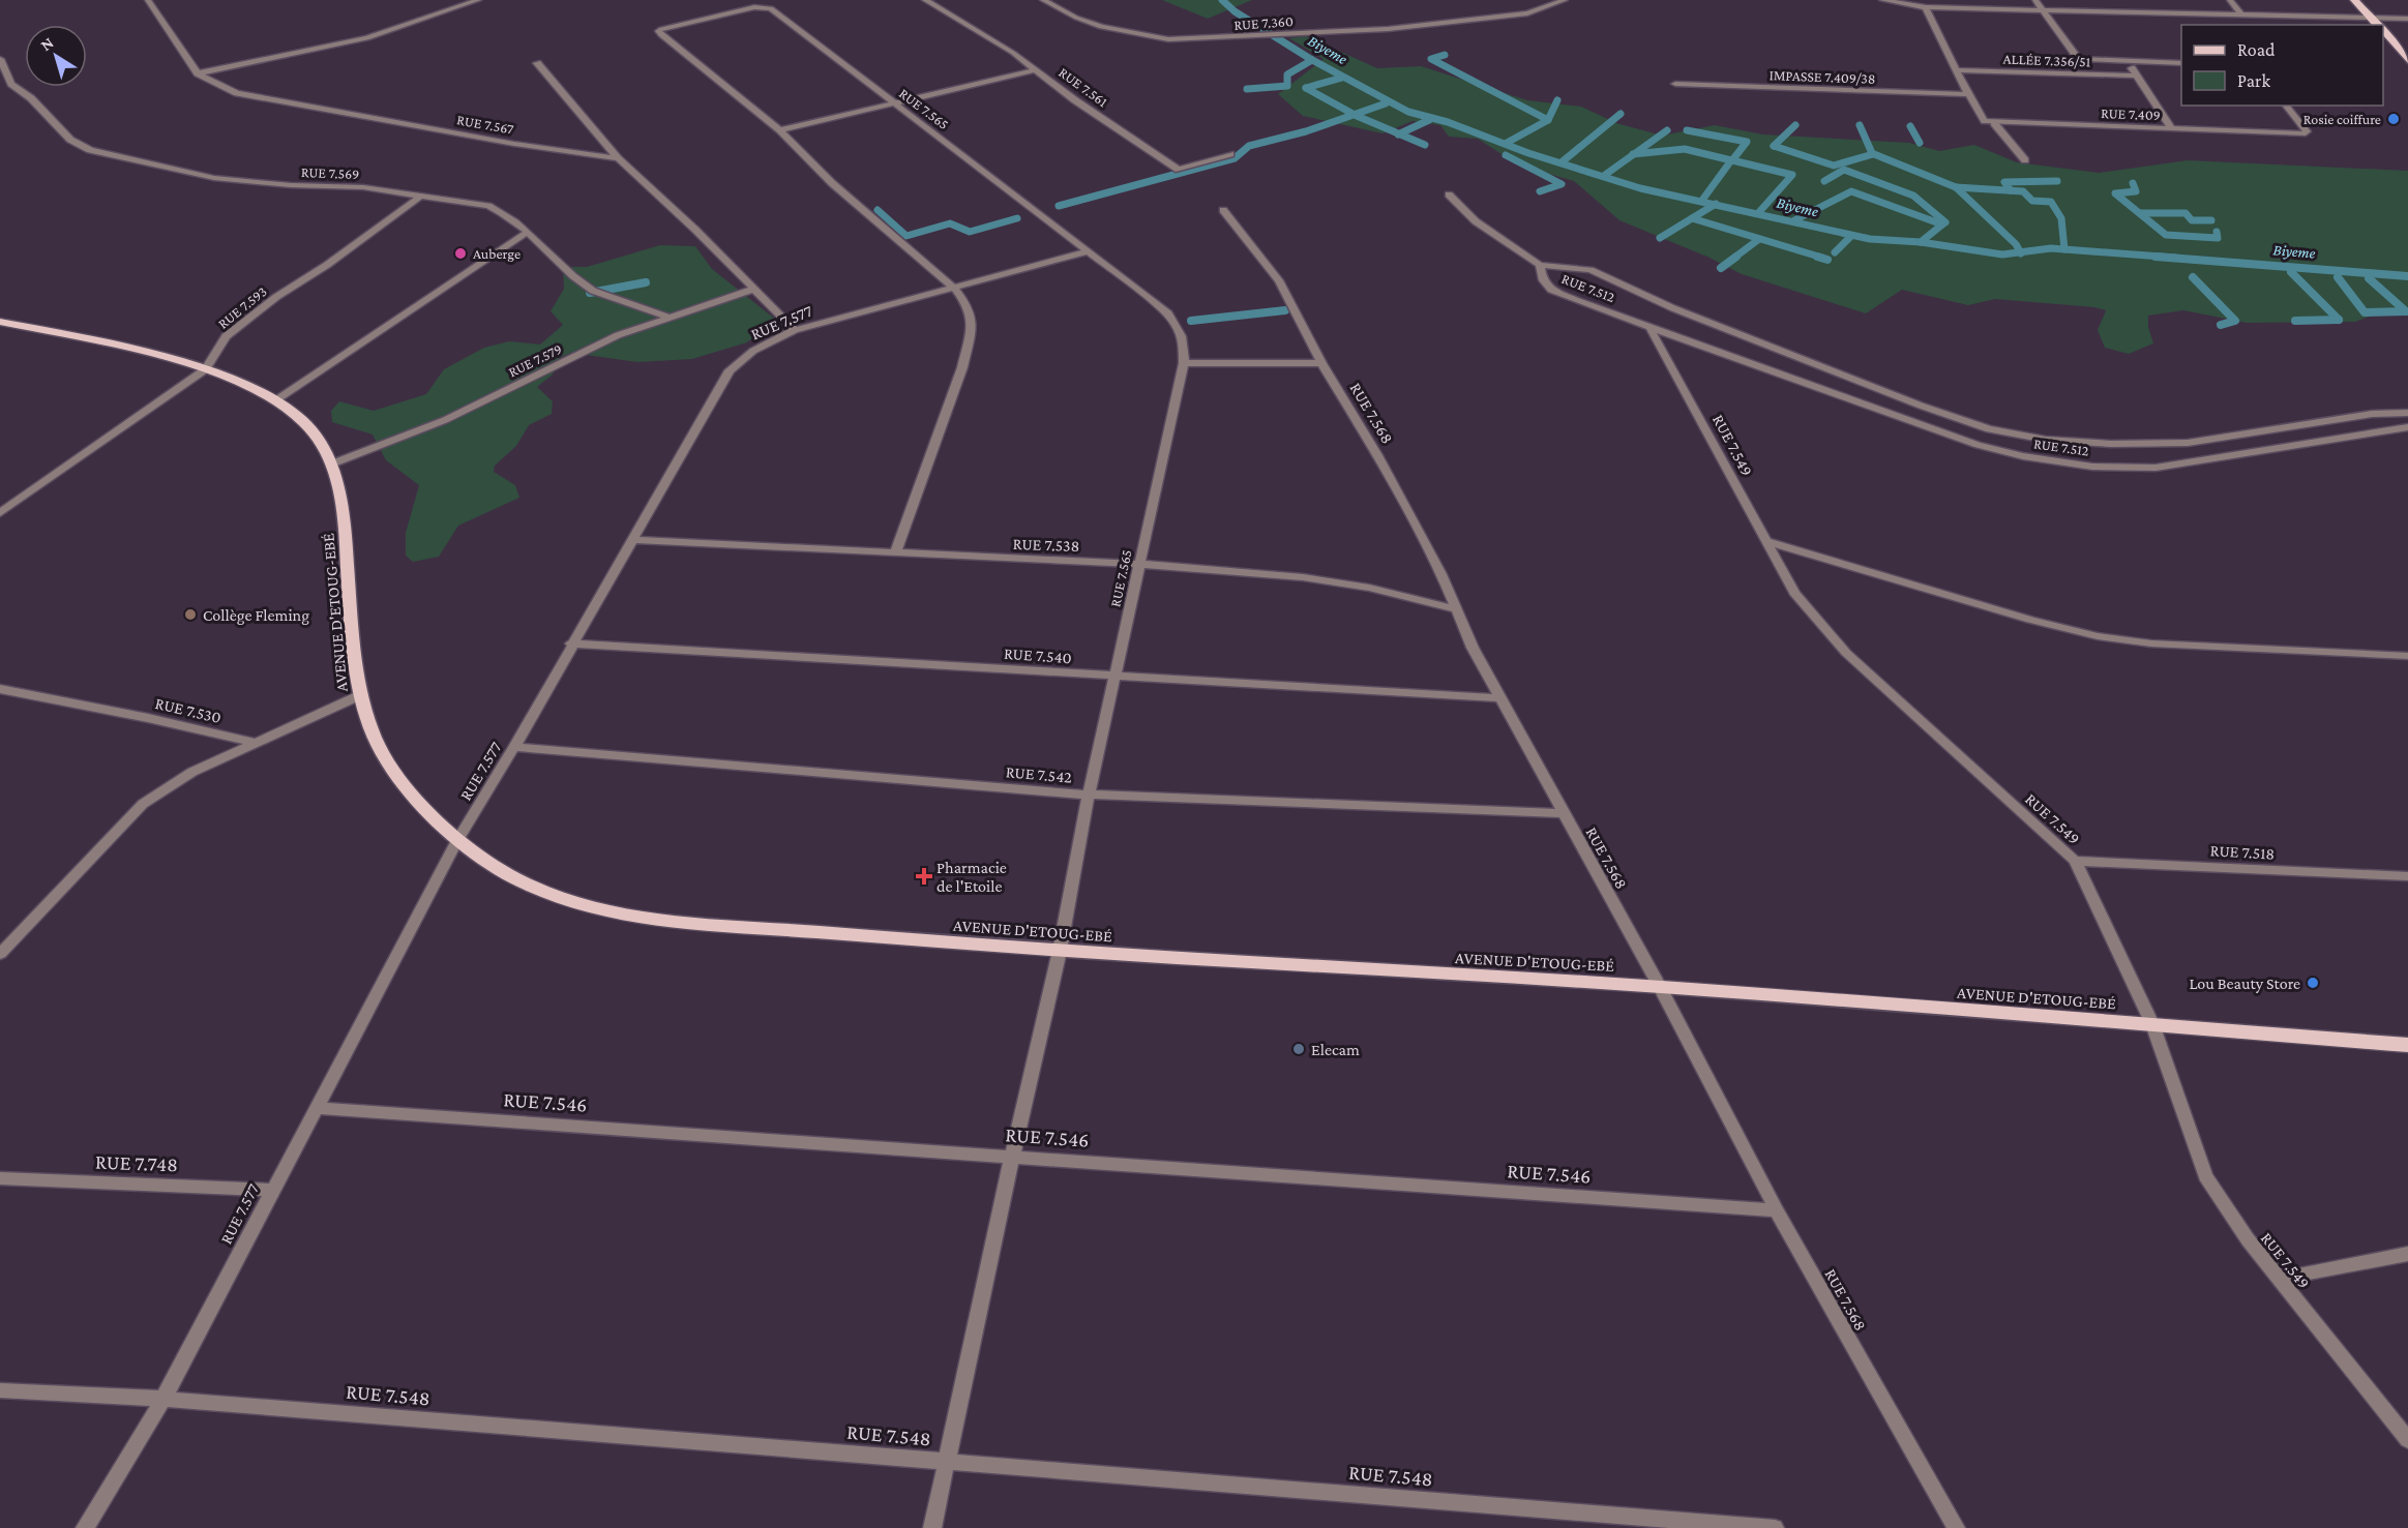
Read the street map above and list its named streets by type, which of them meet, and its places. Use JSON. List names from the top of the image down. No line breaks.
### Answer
{"streets":{"main road":["AVENUE D'ETOUG-EBÉ"],"street":["RUE 7.360","ALLÉE 7.356/51","IMPASSE 7.409/38","RUE 7.561","RUE 7.565","RUE 7.409","RUE 7.567","RUE 7.569","RUE 7.512","RUE 7.593","RUE 7.577","RUE 7.579","RUE 7.568","RUE 7.549","RUE 7.538","RUE 7.540","RUE 7.530","RUE 7.542","RUE 7.518","RUE 7.546","RUE 7.748","RUE 7.548"]},"crossings":[["RUE 7.565","RUE 7.577"],["RUE 7.565","RUE 7.538"],["RUE 7.565","AVENUE D'ETOUG-EBÉ"],["RUE 7.565","RUE 7.540"],["RUE 7.565","RUE 7.542"],["RUE 7.565","RUE 7.546"],["RUE 7.565","RUE 7.548"],["RUE 7.569","RUE 7.593"],["RUE 7.569","RUE 7.579"],["RUE 7.512","RUE 7.549"],["RUE 7.593","AVENUE D'ETOUG-EBÉ"],["RUE 7.577","RUE 7.538"],["RUE 7.577","AVENUE D'ETOUG-EBÉ"],["RUE 7.577","RUE 7.540"],["RUE 7.577","RUE 7.542"],["RUE 7.577","RUE 7.546"],["RUE 7.577","RUE 7.748"],["RUE 7.577","RUE 7.548"],["RUE 7.579","AVENUE D'ETOUG-EBÉ"],["RUE 7.568","RUE 7.538"],["RUE 7.568","AVENUE D'ETOUG-EBÉ"],["RUE 7.568","RUE 7.540"],["RUE 7.568","RUE 7.542"],["RUE 7.568","RUE 7.546"],["RUE 7.549","AVENUE D'ETOUG-EBÉ"],["RUE 7.549","RUE 7.518"]],"water":["Biyeme"],"places":{"other":["Rosie coiffure","Auberge","Collège Fleming","Lou Beauty Store","Elecam"],"health":["Pharmacie de l'Etoile"]},"legend":["Road","Park"],"north":"top left"}
